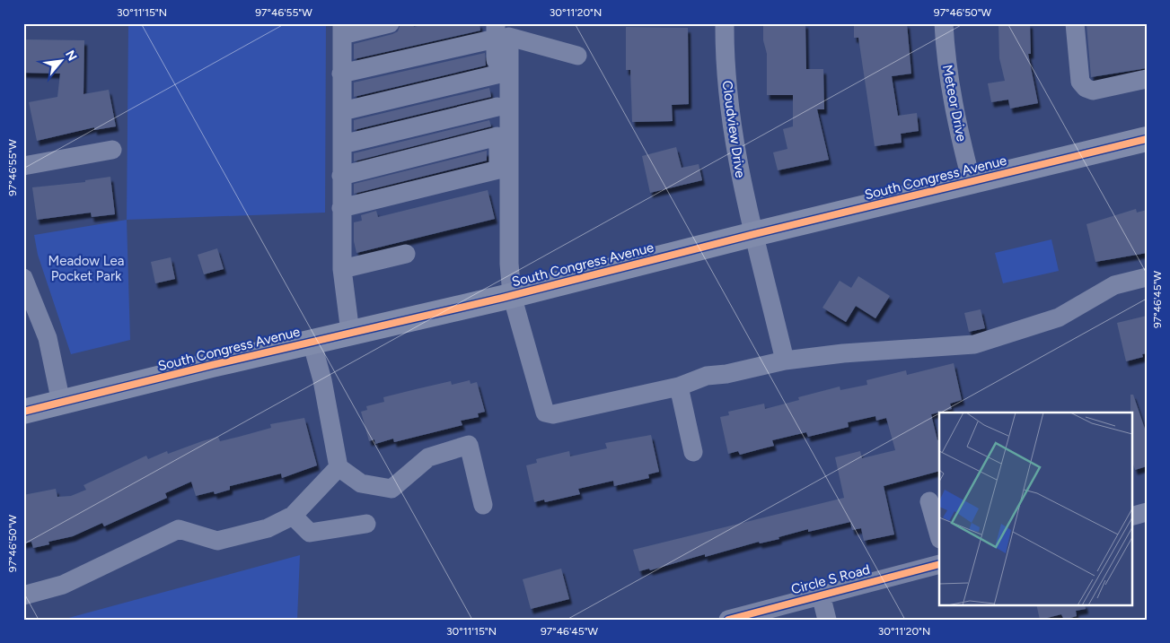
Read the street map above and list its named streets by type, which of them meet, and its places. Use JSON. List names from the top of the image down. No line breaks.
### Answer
{"streets":{"main road":["South Congress Avenue"],"street":["Meteor Drive","Cloudview Drive","Circle S Road"]},"crossings":[["Meteor Drive","South Congress Avenue"],["Cloudview Drive","South Congress Avenue"]],"parks":["Meadow Lea Pocket Park"],"north":"top right","coordinates":["30°11'15\"N","97°46'55\"W","30°11'20\"N","97°46'50\"W","97°46'45\"W"]}
